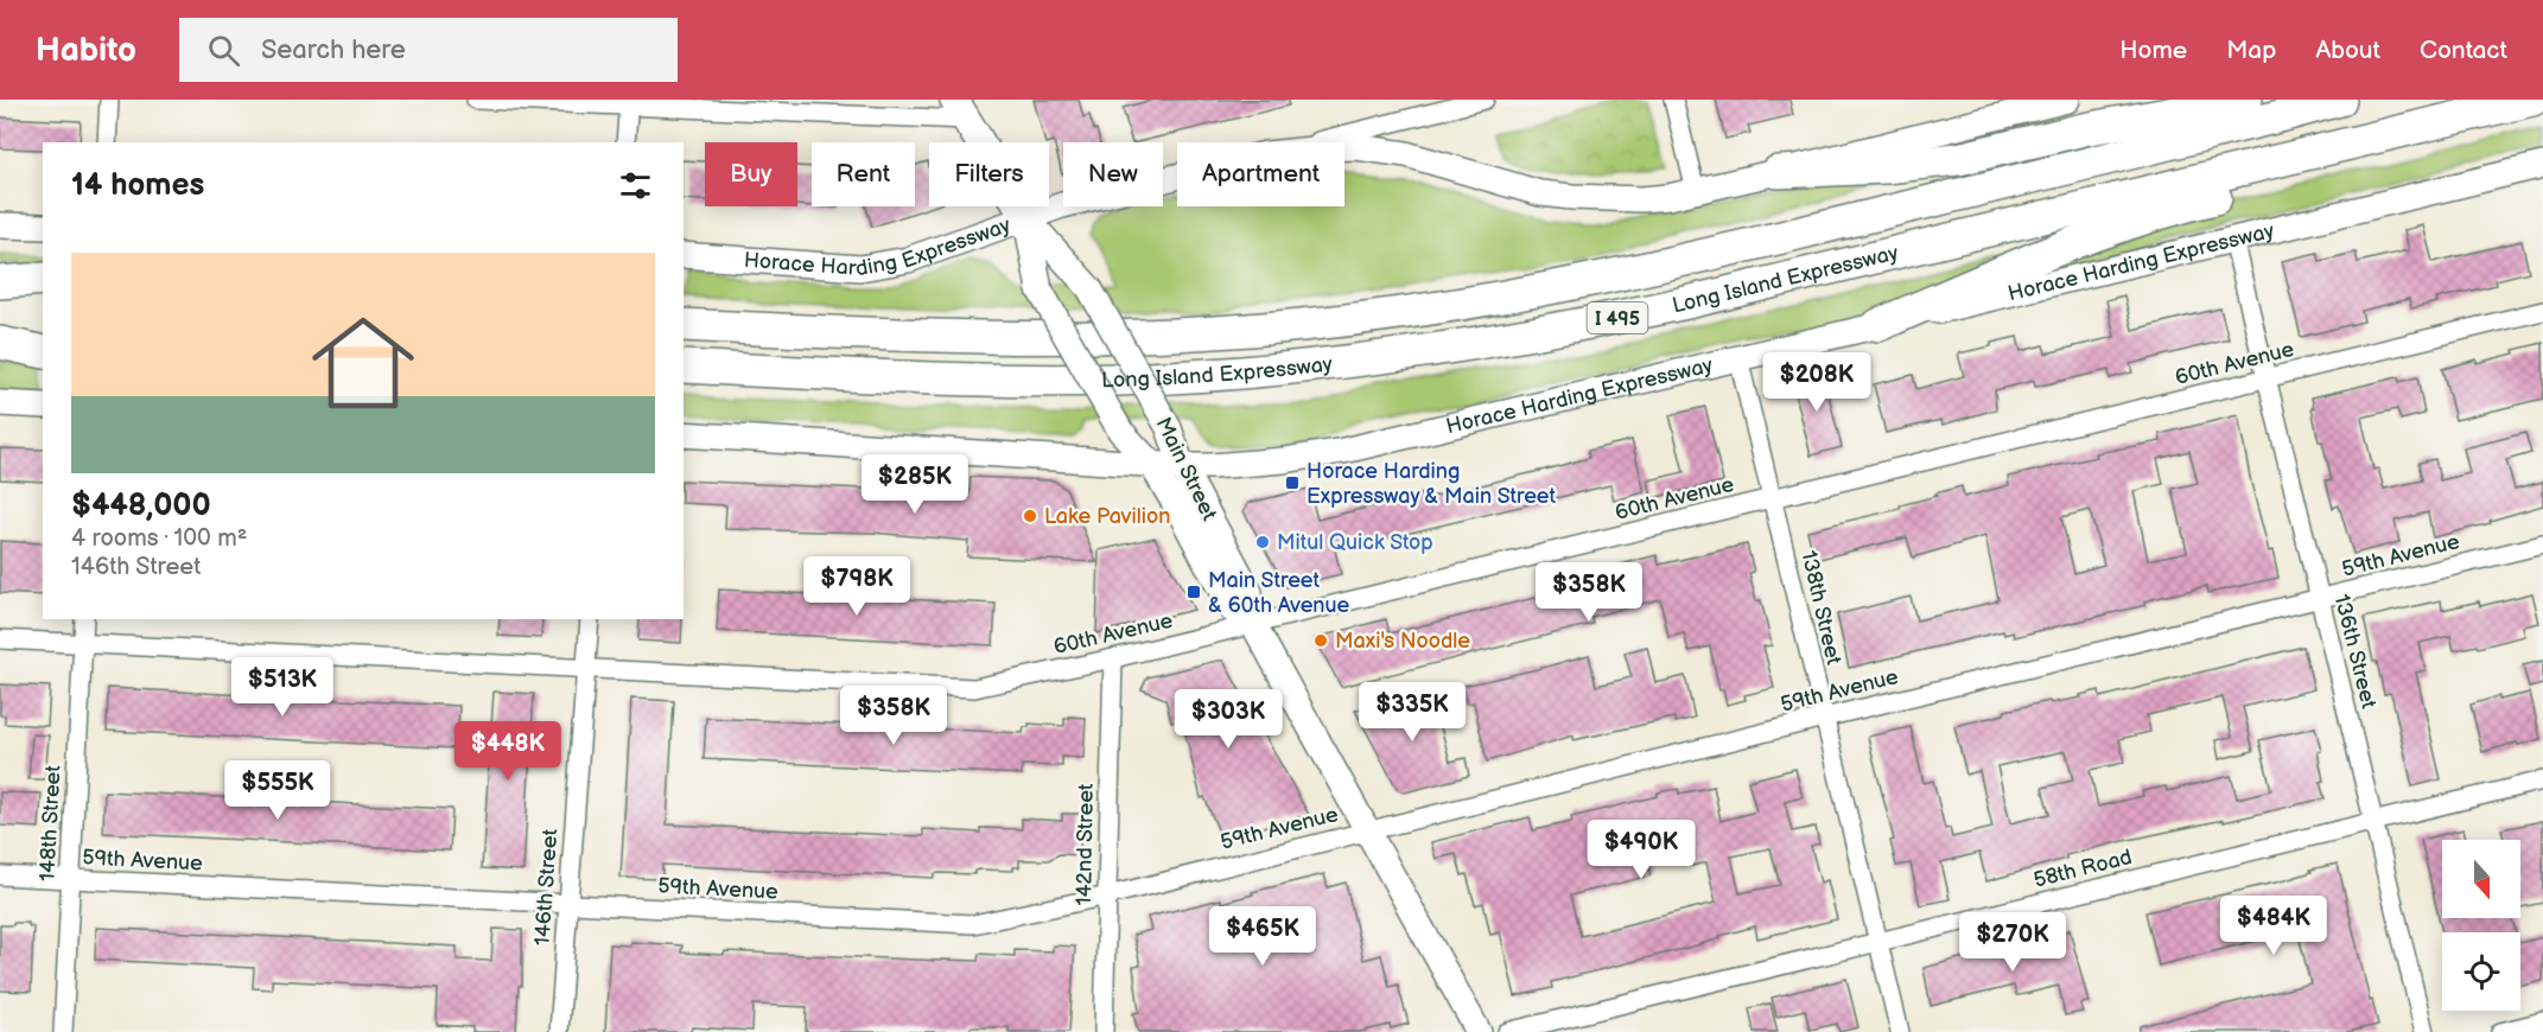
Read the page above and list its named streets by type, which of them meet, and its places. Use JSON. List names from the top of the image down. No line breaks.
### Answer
{"streets":{"highway":["Long Island Expressway","I 495"],"main road":["Horace Harding Expressway","Main Street"],"street":["60th Avenue","59th Avenue","138th Street","136th Street","148th Street","142nd Street","58th Road","146th Street"]},"crossings":[["Horace Harding Expressway","Main Street"],["Horace Harding Expressway","138th Street"],["Horace Harding Expressway","136th Street"],["60th Avenue","Main Street"],["60th Avenue","138th Street"],["60th Avenue","136th Street"],["60th Avenue","148th Street"],["60th Avenue","142nd Street"],["60th Avenue","146th Street"],["Main Street","59th Avenue"],["59th Avenue","138th Street"],["59th Avenue","136th Street"],["59th Avenue","148th Street"],["59th Avenue","142nd Street"],["59th Avenue","146th Street"],["138th Street","58th Road"],["136th Street","58th Road"]],"places":{"transit":["Horace Harding Expressway & Main Street","Main Street & 60th Avenue"],"other":["Lake Pavilion","Mitul Quick Stop","Maxi's Noodle"]},"north":"bottom","page":{"header":"Habito","search":"Search here","nav":["Home","Map","About","Contact"],"chip":["Buy","Rent","Filters","New","Apartment"],"heading":"14 homes","list":[{"name":"$448,000","note":"4 rooms · 100 m² · 146th Street"}],"price":["$208K","$285K","$798K","$358K","$513K","$335K","$358K","$303K","$448K","$555K","$490K","$484K","$465K","$270K"]}}
